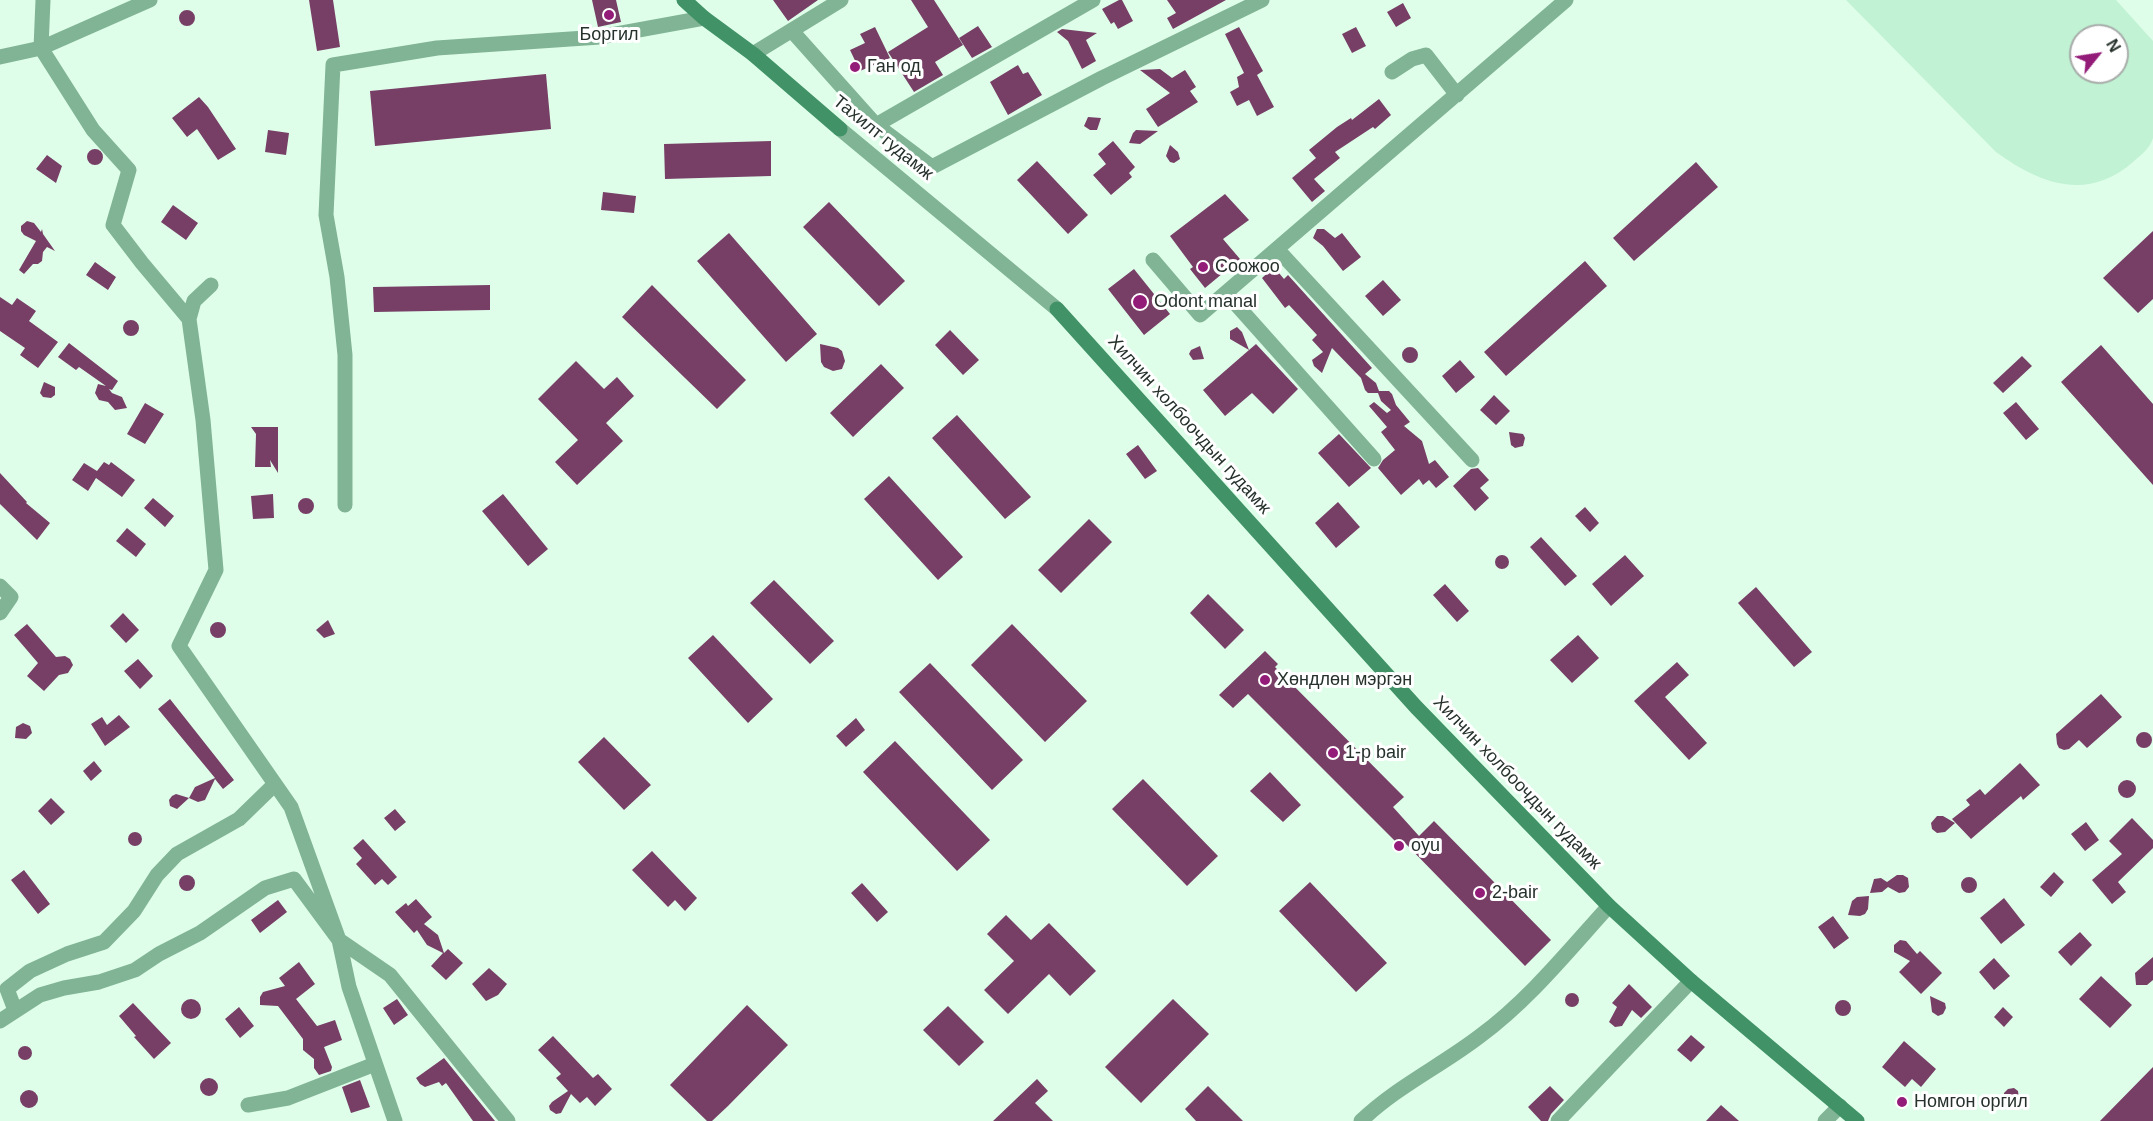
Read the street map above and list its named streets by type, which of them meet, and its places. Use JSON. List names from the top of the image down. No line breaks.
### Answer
{"streets":{"main road":["Тахилт гудамж","Хилчин холбоочдын гудамж"]},"crossings":[["Тахилт гудамж","Хилчин холбоочдын гудамж"]],"places":["Боргил","Ган од","Соожоо","Odont manal","Хөндлөн мэргэн","1-p bair","oyu","2-bair","Номгон оргил"],"north":"top right"}
